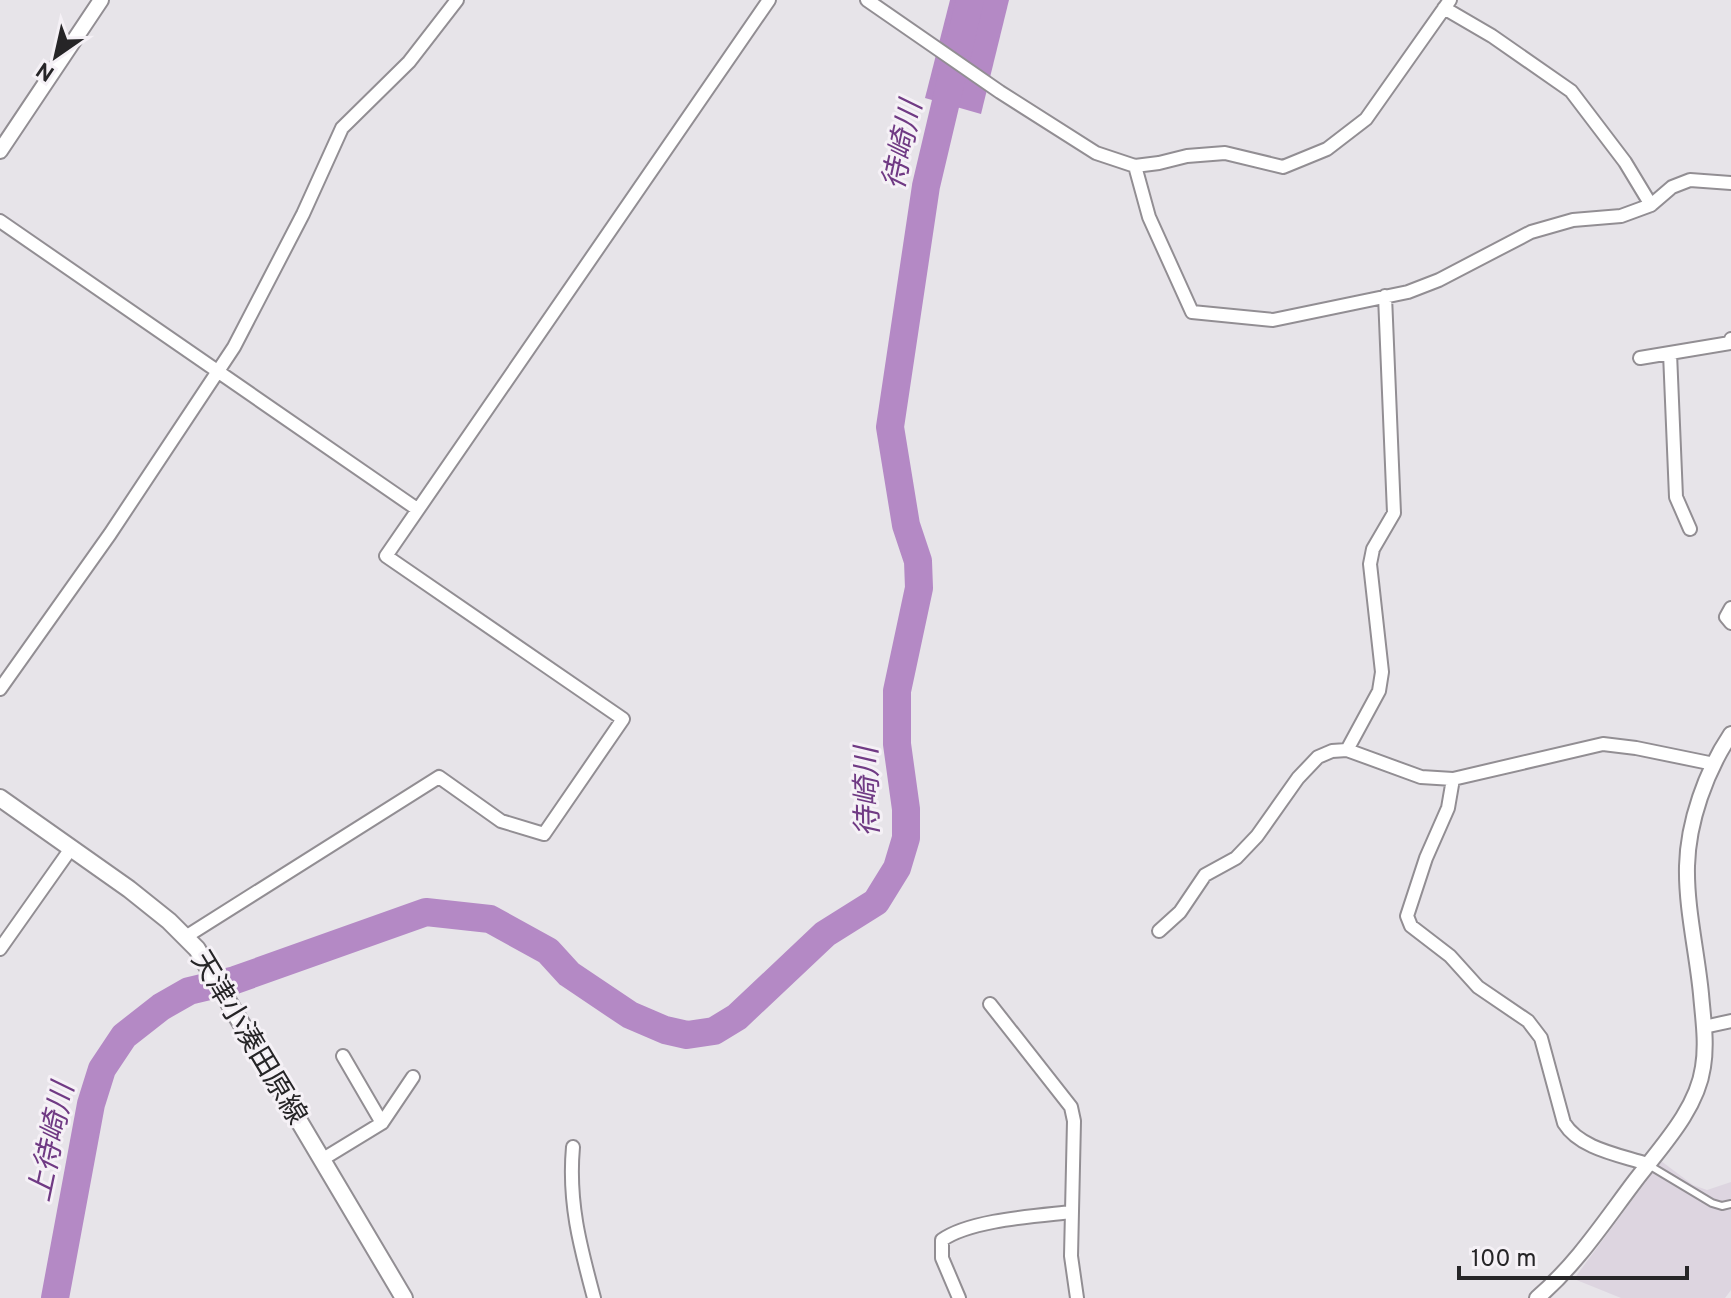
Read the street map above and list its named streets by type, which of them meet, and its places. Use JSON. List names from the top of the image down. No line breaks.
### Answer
{"streets":{"main road":["天津小湊田原線"]},"water":["待崎川","上待崎川"],"scale_bar":"100 m","north":"bottom left"}
